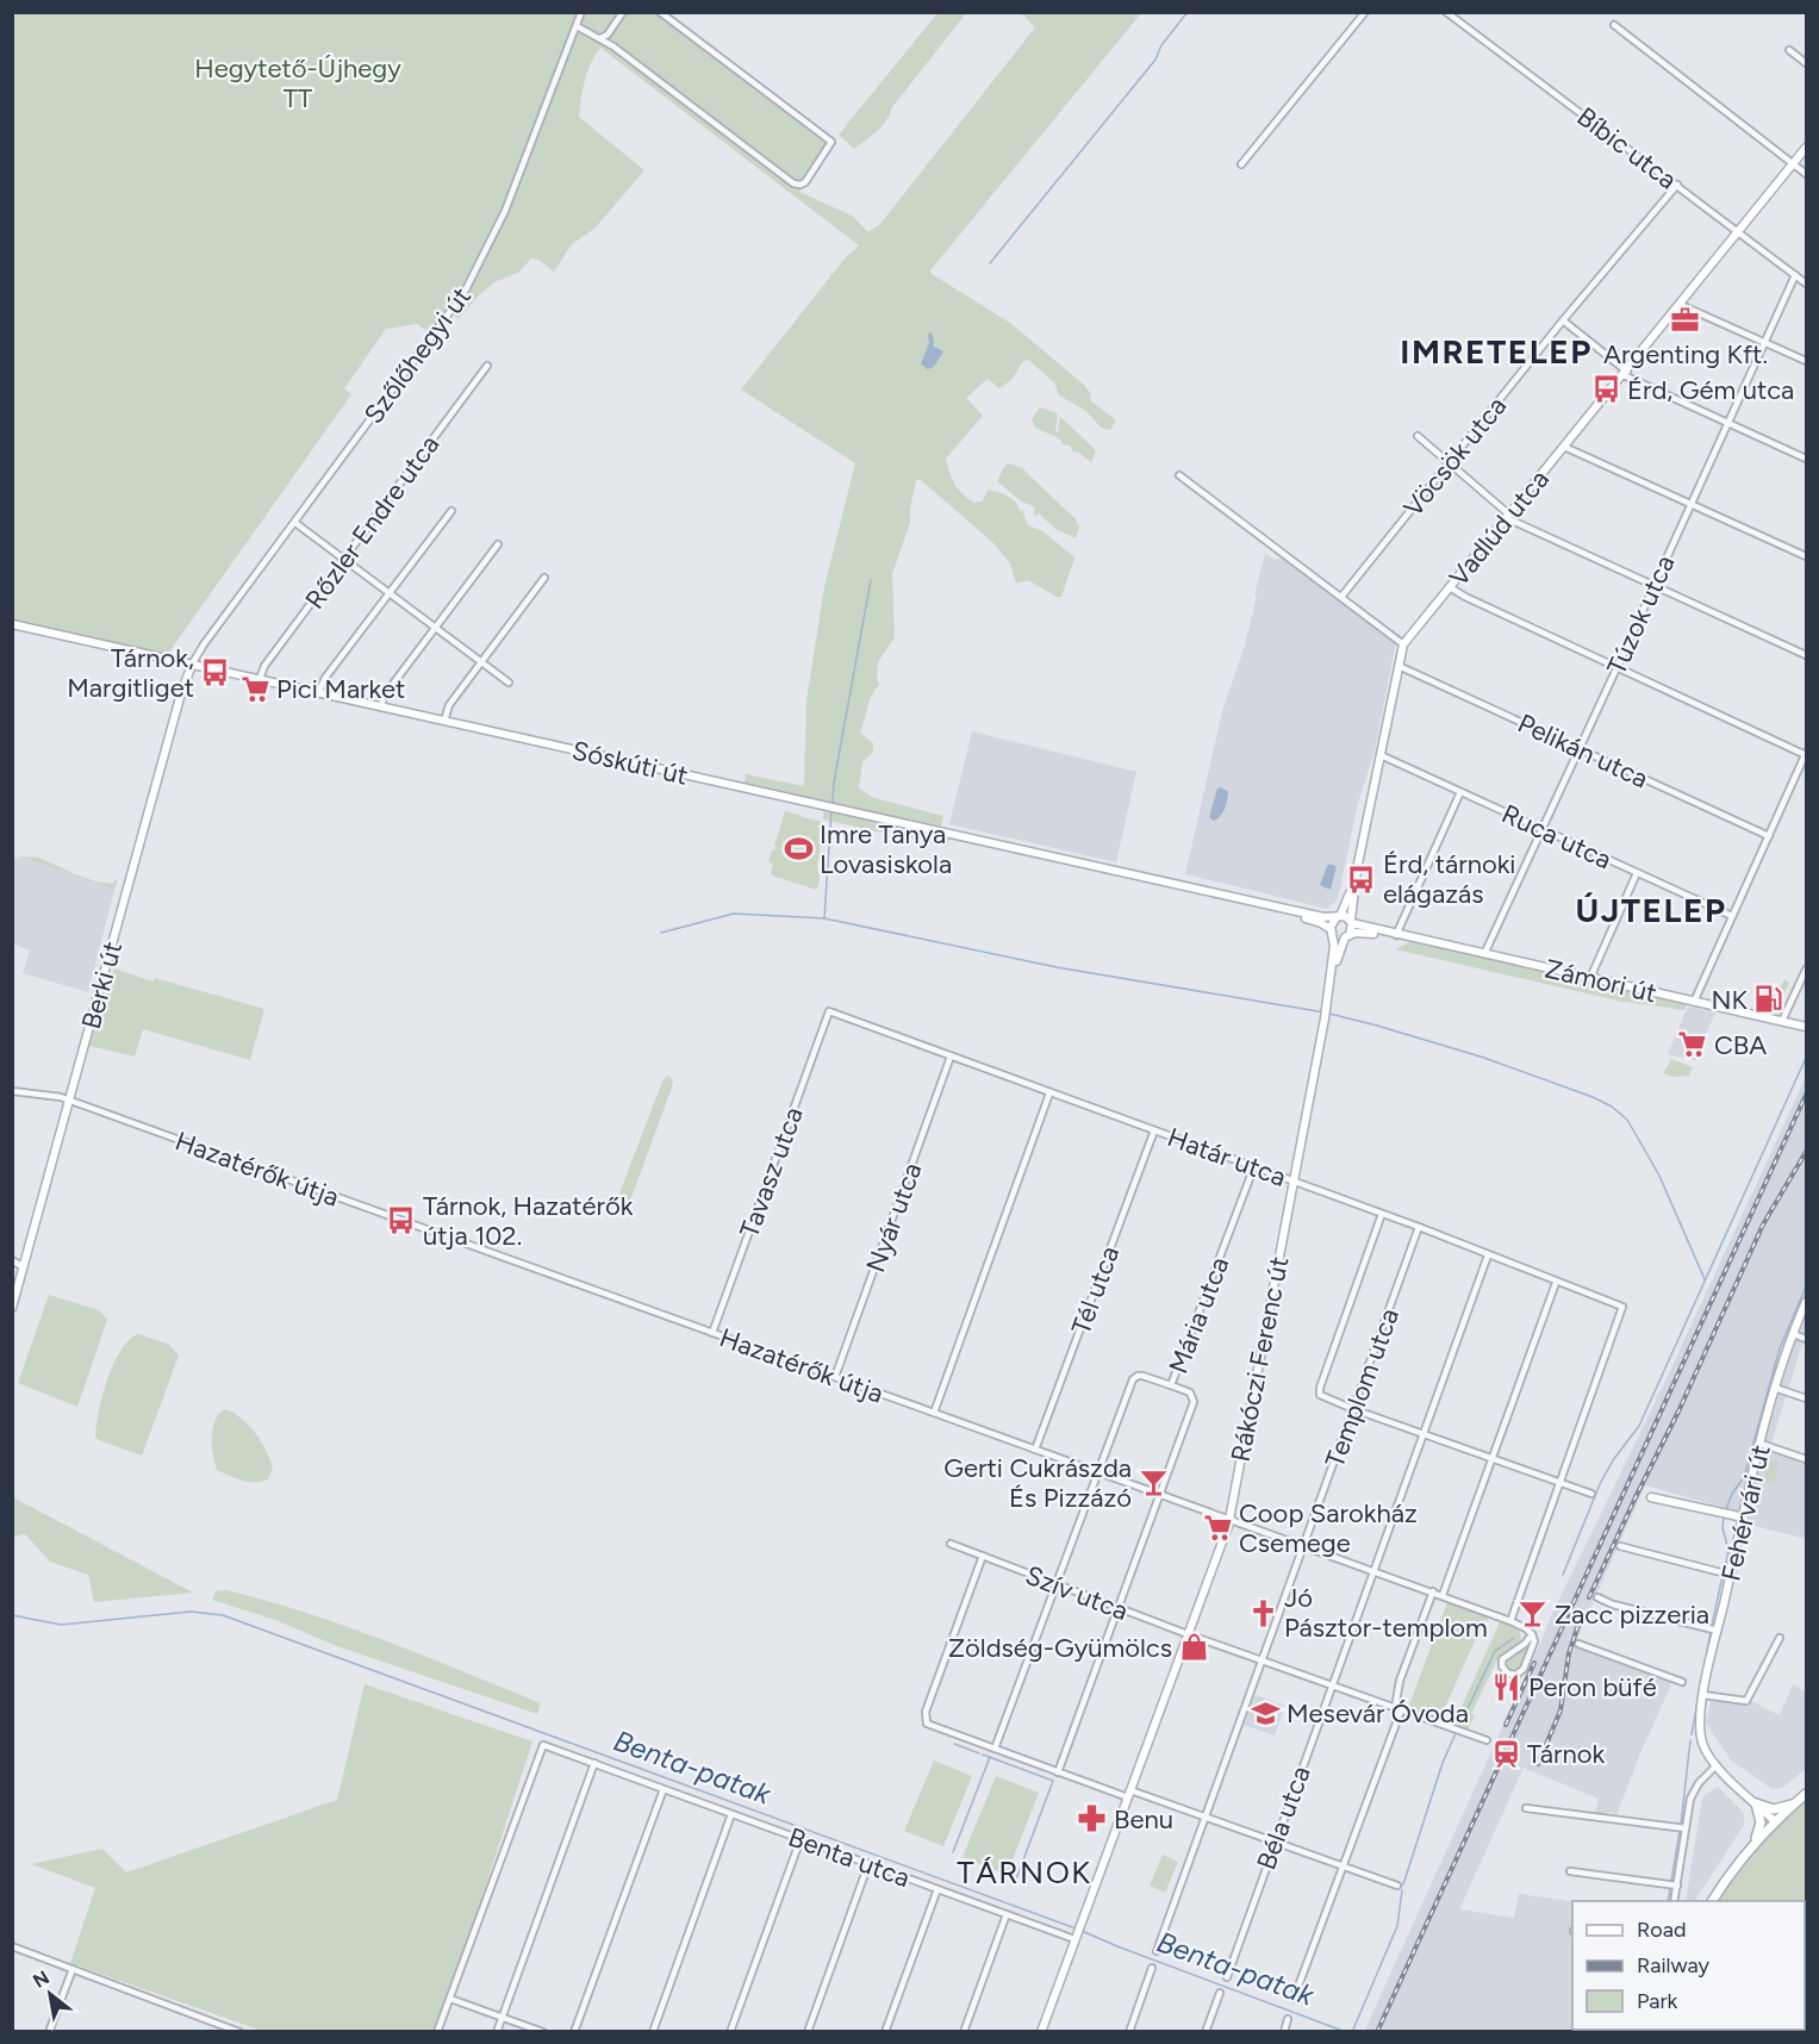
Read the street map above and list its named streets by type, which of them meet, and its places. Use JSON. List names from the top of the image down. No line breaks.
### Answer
{"streets":{"street":["Bíbic utca","Szőlőhegyi út","Vöcsök utca","Rőzler Endre utca","Vadlúd utca","Túzok utca","Pelikán utca","Sóskúti út","Ruca utca","Zámori út","Berki út","Határ utca","Hazatérők útja","Tavasz utca","Nyár utca","Tél utca","Mária utca","Rákóczi Ferenc út","Templom utca","Fehérvári út","Szív utca","Béla utca","Benta utca"]},"crossings":[["Bíbic utca","Vöcsök utca"],["Bíbic utca","Vadlúd utca"],["Bíbic utca","Túzok utca"],["Szőlőhegyi út","Sóskúti út"],["Szőlőhegyi út","Berki út"],["Rőzler Endre utca","Sóskúti út"],["Vadlúd utca","Pelikán utca"],["Vadlúd utca","Sóskúti út"],["Vadlúd utca","Ruca utca"],["Vadlúd utca","Zámori út"],["Vadlúd utca","Rákóczi Ferenc út"],["Túzok utca","Pelikán utca"],["Túzok utca","Ruca utca"],["Túzok utca","Zámori út"],["Sóskúti út","Zámori út"],["Sóskúti út","Berki út"],["Berki út","Hazatérők útja"],["Határ utca","Tavasz utca"],["Határ utca","Nyár utca"],["Határ utca","Tél utca"],["Határ utca","Mária utca"],["Határ utca","Rákóczi Ferenc út"],["Határ utca","Templom utca"],["Határ utca","Béla utca"],["Hazatérők útja","Tavasz utca"],["Hazatérők útja","Nyár utca"],["Hazatérők útja","Tél utca"],["Hazatérők útja","Mária utca"],["Hazatérők útja","Rákóczi Ferenc út"],["Hazatérők útja","Templom utca"],["Hazatérők útja","Béla utca"],["Mária utca","Szív utca"],["Rákóczi Ferenc út","Szív utca"],["Rákóczi Ferenc út","Benta utca"],["Templom utca","Szív utca"],["Szív utca","Béla utca"]],"districts":["IMRETELEP","ÚJTELEP","TÁRNOK"],"water":["Benta-patak"],"parks":["Hegytető-Újhegy TT"],"places":{"office":["Argenting Kft."],"bus stop":["Érd, Gém utca","Tárnok, Margitliget","Érd, tárnoki elágazás","Tárnok, Hazatérők útja 102."],"supermarket":["Pici Market","CBA","Coop Sarokház Csemege"],"sports":["Imre Tanya Lovasiskola"],"fuel station":["NK"],"bar":["Gerti Cukrászda És Pizzázó","Zacc pizzeria"],"church":["Jó Pásztor-templom"],"shop":["Zöldség-Gyümölcs"],"restaurant":["Peron büfé"],"school or university":["Mesevár Óvoda"],"station":["Tárnok"],"pharmacy":["Benu"]},"legend":["Road","Railway","Park"],"north":"top left"}
